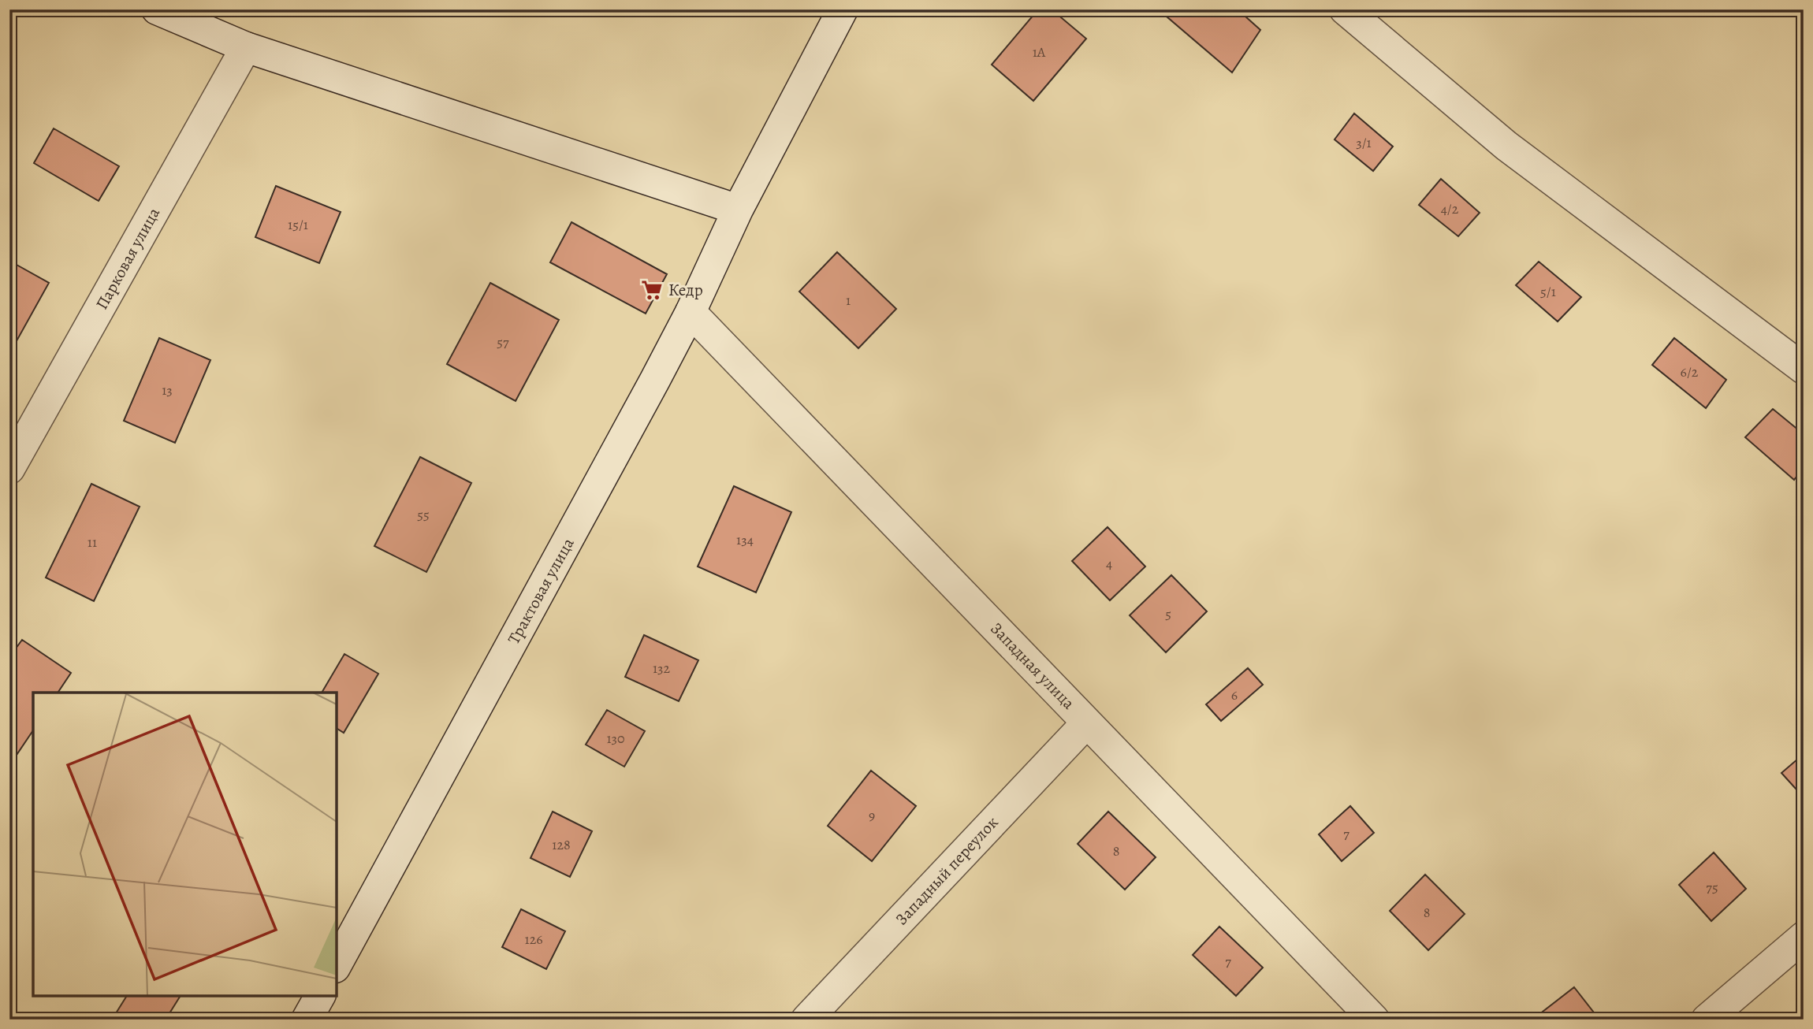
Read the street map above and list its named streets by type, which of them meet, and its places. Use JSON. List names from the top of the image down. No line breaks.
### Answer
{"streets":{"street":["Парковая улица","Трактовая улица","Западная улица","Западный переулок"]},"crossings":[["Трактовая улица","Западная улица"],["Западная улица","Западный переулок"]],"places":{"supermarket":["Кедр"]},"house_numbers":["1А","3/1","4/2","15/1","5/1","1","57","6/2","13","55","134","11","4","5","132","6","130","9","7","128","8","75","8","126","7"]}
